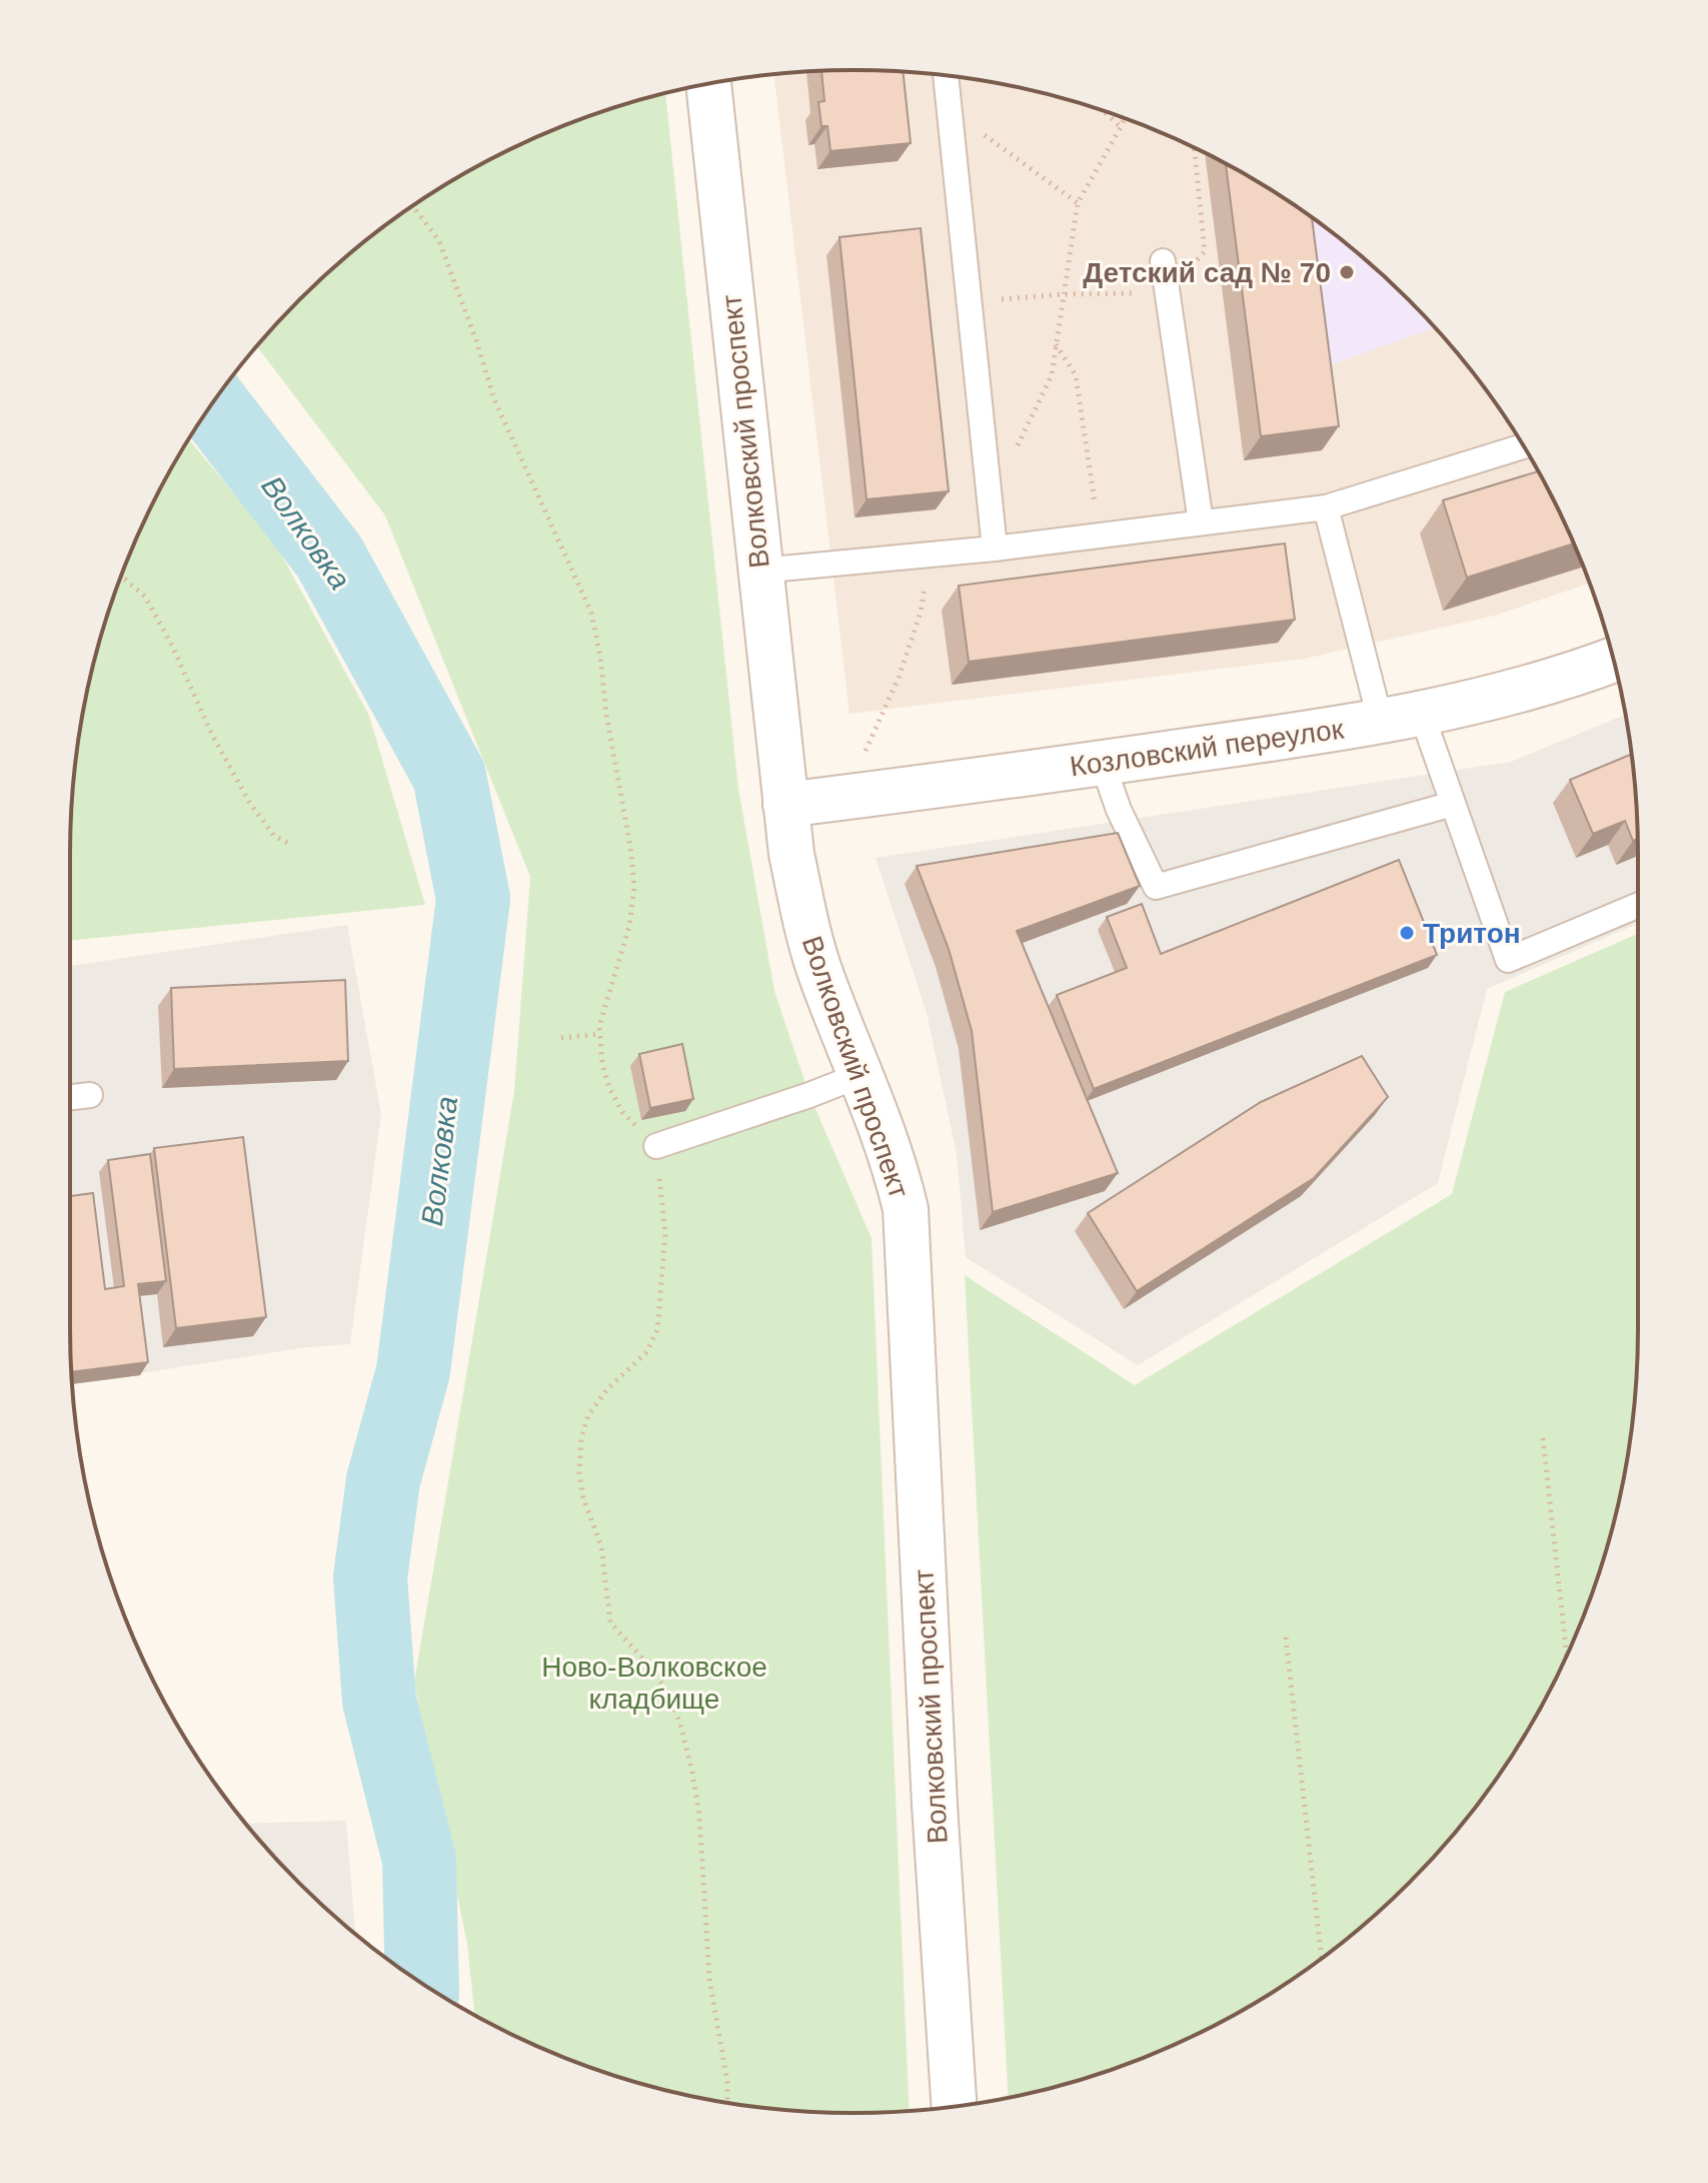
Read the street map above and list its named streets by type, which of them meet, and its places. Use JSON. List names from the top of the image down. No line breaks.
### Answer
{"streets":{"street":["Волковский проспект","Козловский переулок"]},"crossings":[["Волковский проспект","Козловский переулок"]],"water":["Волковка"],"parks":["Ново-Волковское кладбище"],"places":["Детский сад № 70","Тритон"]}
